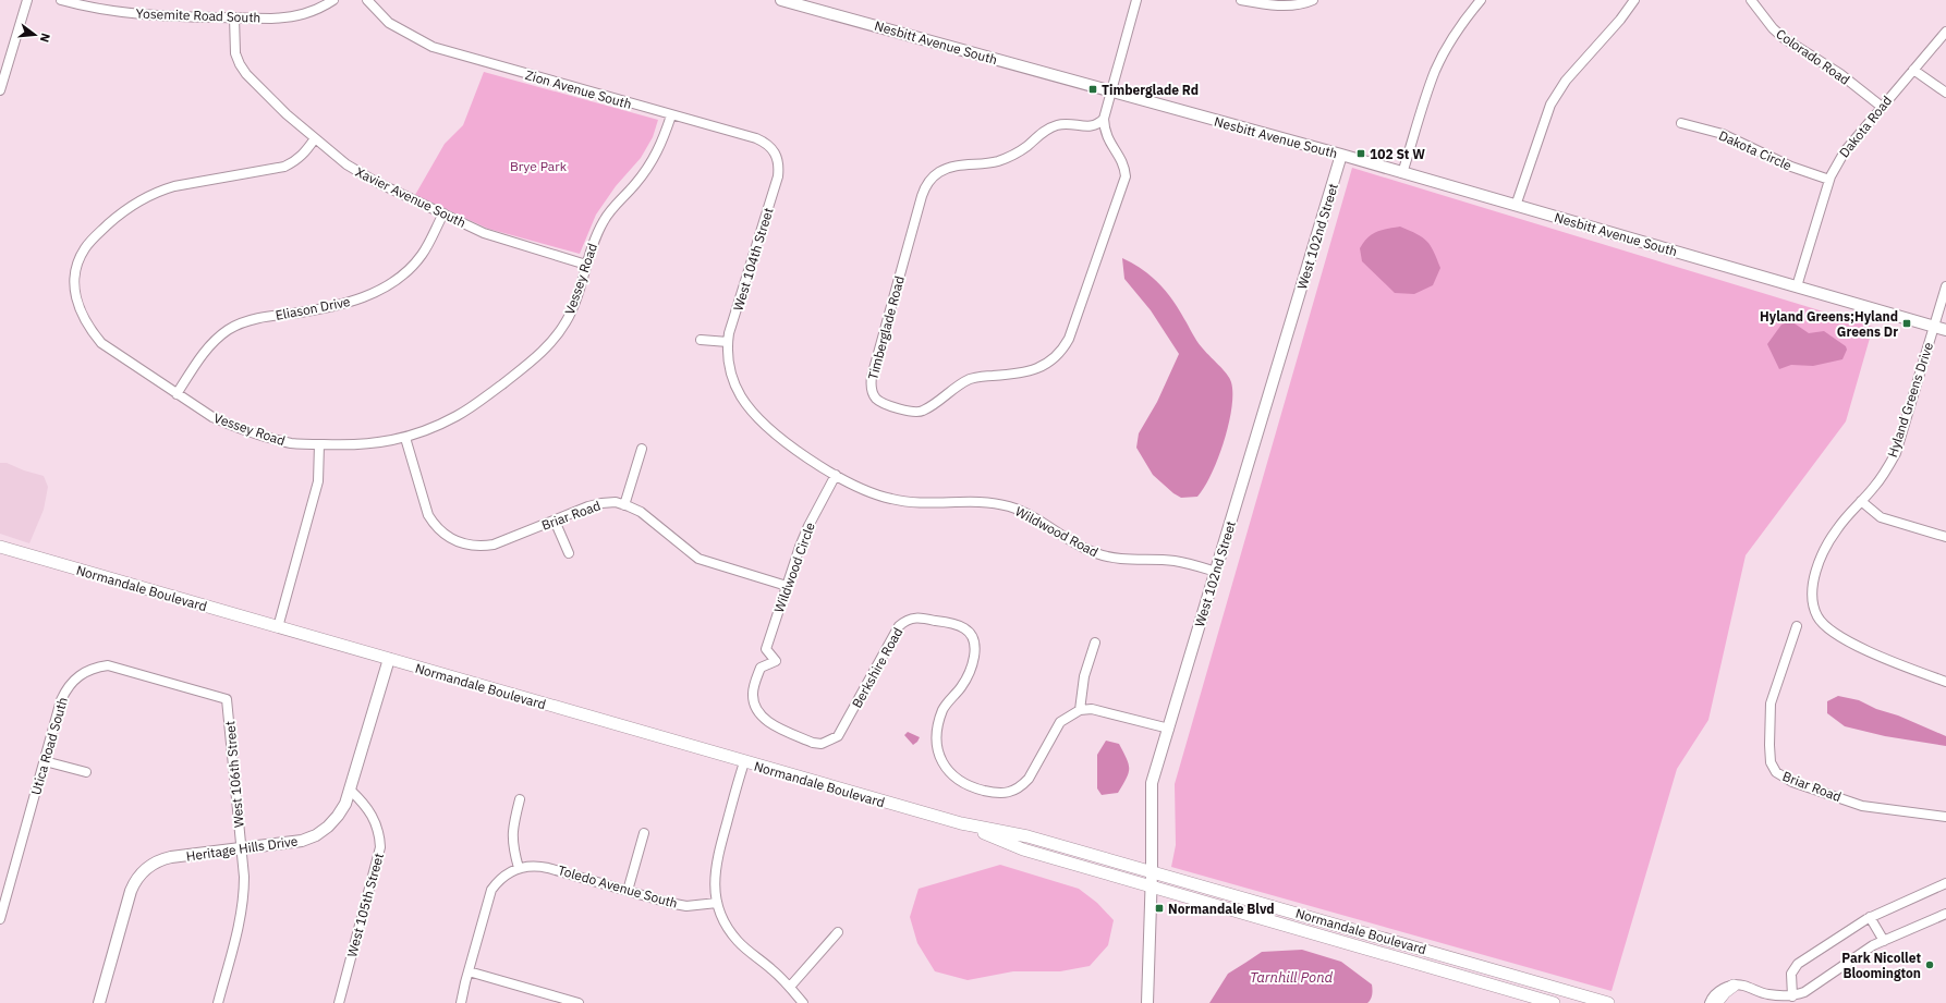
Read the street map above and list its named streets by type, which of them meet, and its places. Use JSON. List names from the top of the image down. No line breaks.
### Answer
{"streets":{"main road":["Normandale Boulevard"],"street":["Yosemite Road South","Nesbitt Avenue South","Colorado Road","Zion Avenue South","Dakota Road","Dakota Circle","Xavier Avenue South","West 102nd Street","West 104th Street","Vessey Road","Eliason Drive","Timberglade Road","Hyland Greens Drive","Briar Road","Wildwood Road","Wildwood Circle","Berkshire Road","Utica Road South","West 106th Street","Heritage Hills Drive","Toledo Avenue South","West 105th Street"]},"crossings":[["Yosemite Road South","Xavier Avenue South"],["Nesbitt Avenue South","Dakota Road"],["Nesbitt Avenue South","West 102nd Street"],["Nesbitt Avenue South","Hyland Greens Drive"],["Colorado Road","Dakota Road"],["Zion Avenue South","West 104th Street"],["Zion Avenue South","Vessey Road"],["Dakota Road","Dakota Circle"],["Xavier Avenue South","Vessey Road"],["Xavier Avenue South","Eliason Drive"],["West 102nd Street","Wildwood Road"],["West 102nd Street","Normandale Boulevard"],["West 104th Street","Wildwood Road"],["Vessey Road","Eliason Drive"],["Vessey Road","Briar Road"],["Briar Road","Wildwood Circle"],["Wildwood Road","Wildwood Circle"],["Wildwood Circle","Berkshire Road"],["Normandale Boulevard","Heritage Hills Drive"],["Utica Road South","West 106th Street"],["West 106th Street","Heritage Hills Drive"],["Heritage Hills Drive","West 105th Street"]],"water":["Tarnhill Pond"],"parks":["Brye Park"],"places":{"transit":["Timberglade Rd","102 St W","Hyland Greens;Hyland Greens Dr","Normandale Blvd"],"other":["Park Nicollet Bloomington"]},"north":"right"}
